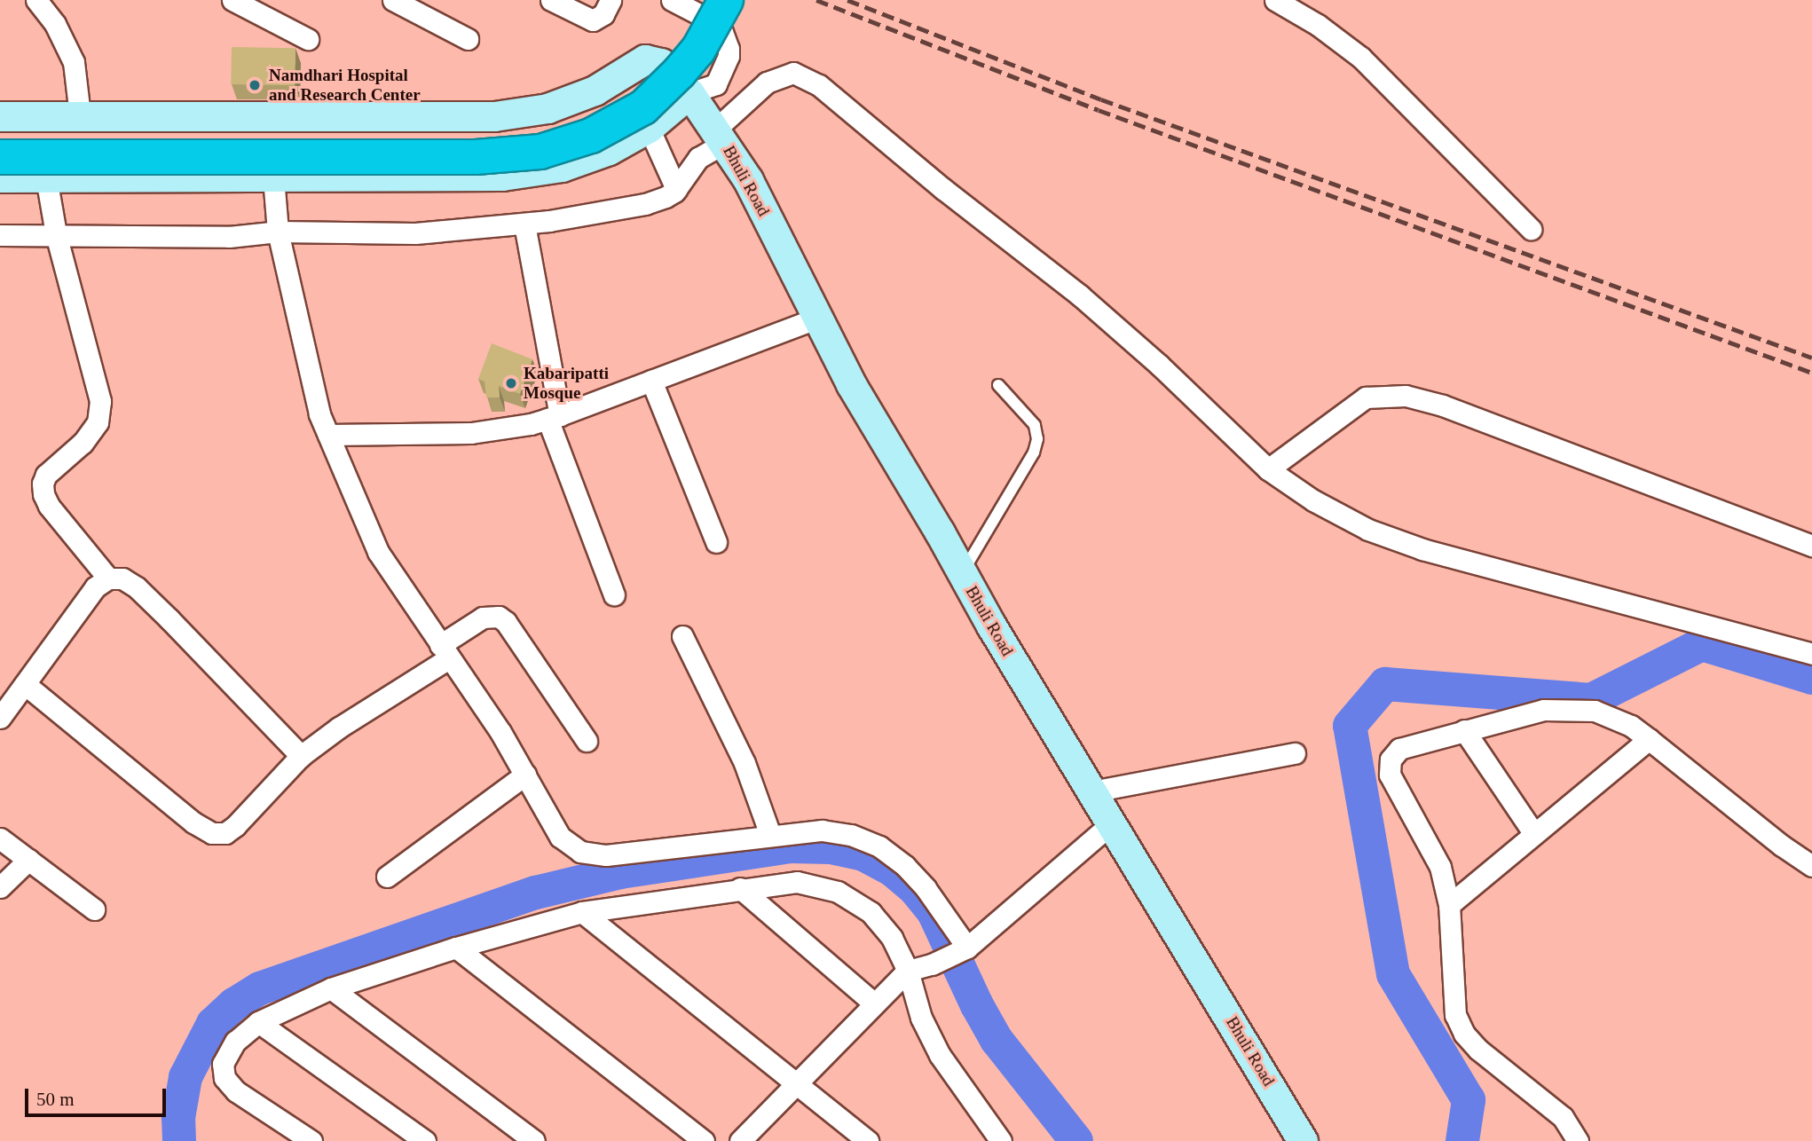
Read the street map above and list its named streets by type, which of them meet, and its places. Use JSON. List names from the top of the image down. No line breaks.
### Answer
{"streets":{"main road":["Bhuli Road"]},"places":["Namdhari Hospital and Research Center","Kabaripatti Mosque"],"scale_bar":"50 m"}
